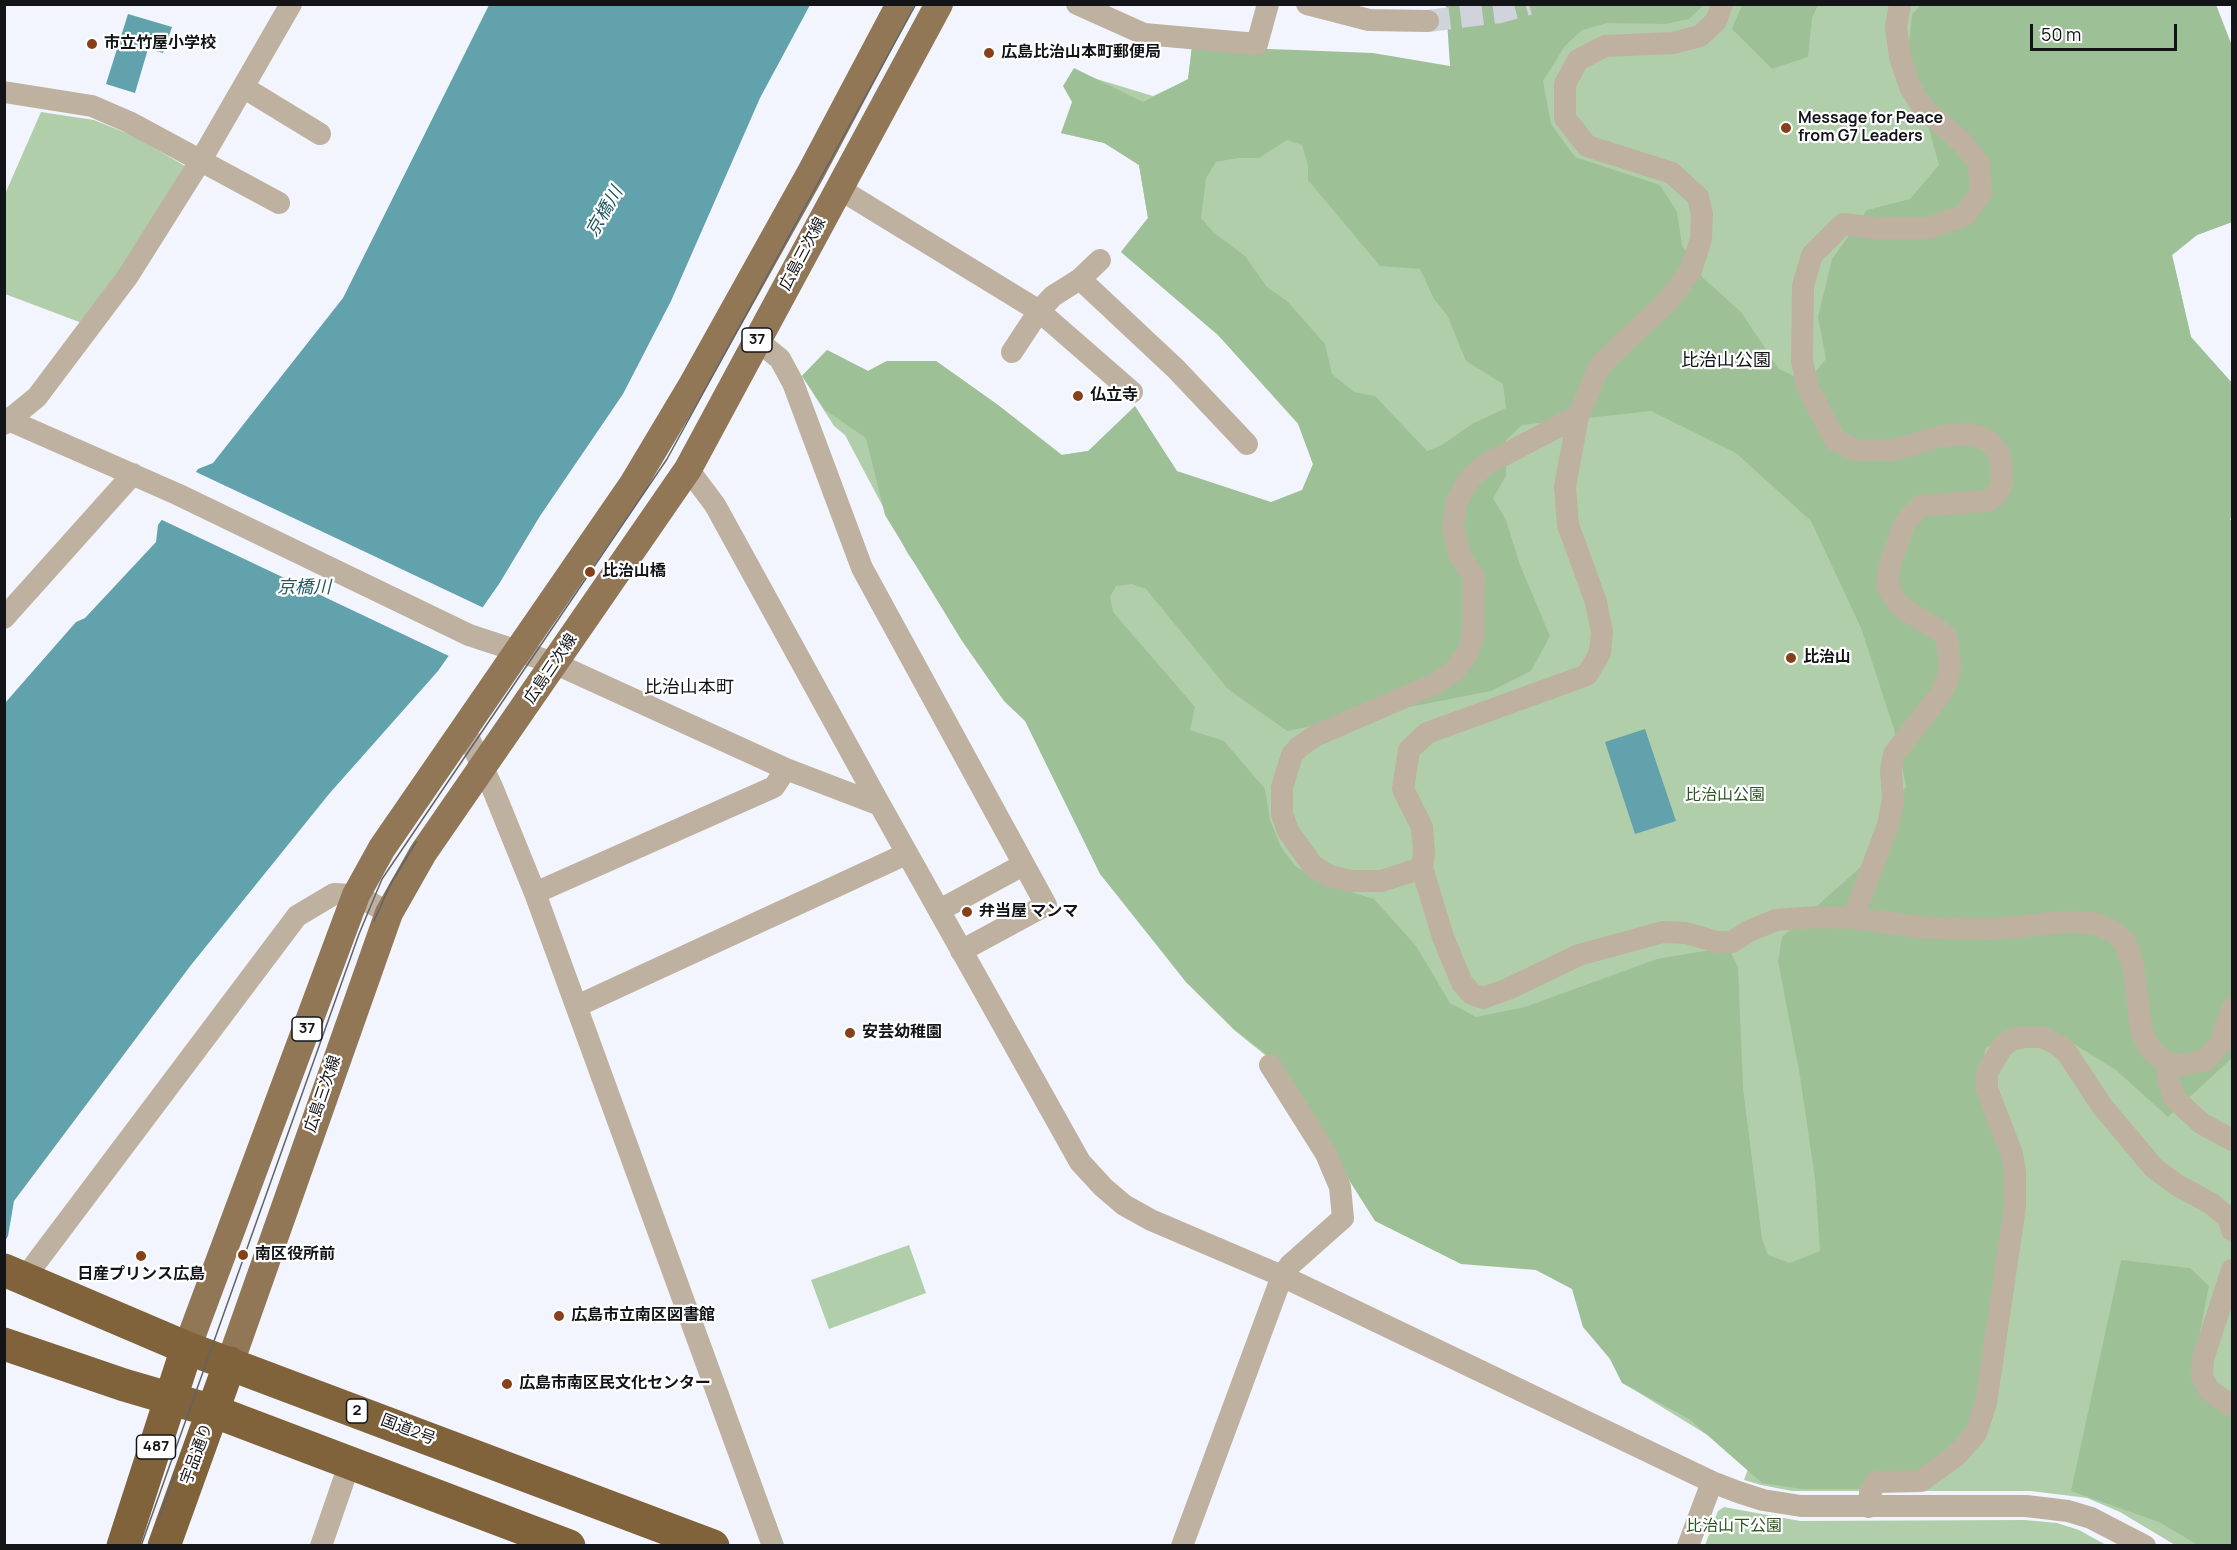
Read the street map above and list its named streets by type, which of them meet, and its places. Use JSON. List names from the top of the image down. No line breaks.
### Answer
{"streets":{"highway":["2","国道2号","487","宇品通り"],"main road":["広島三次線","37"]},"crossings":[["広島三次線","国道2号"],["広島三次線","487"],["広島三次線","宇品通り"],["国道2号","487"],["国道2号","宇品通り"]],"districts":["比治山公園","比治山本町"],"water":["京橋川"],"parks":["比治山公園","比治山下公園"],"places":["市立竹屋小学校","広島比治山本町郵便局","Message for Peace from G7 Leaders","仏立寺","比治山橋","比治山","弁当屋 マンマ","安芸幼稚園","南区役所前","日産プリンス広島","広島市立南区図書館","広島市南区民文化センター"],"scale_bar":"50 m"}
